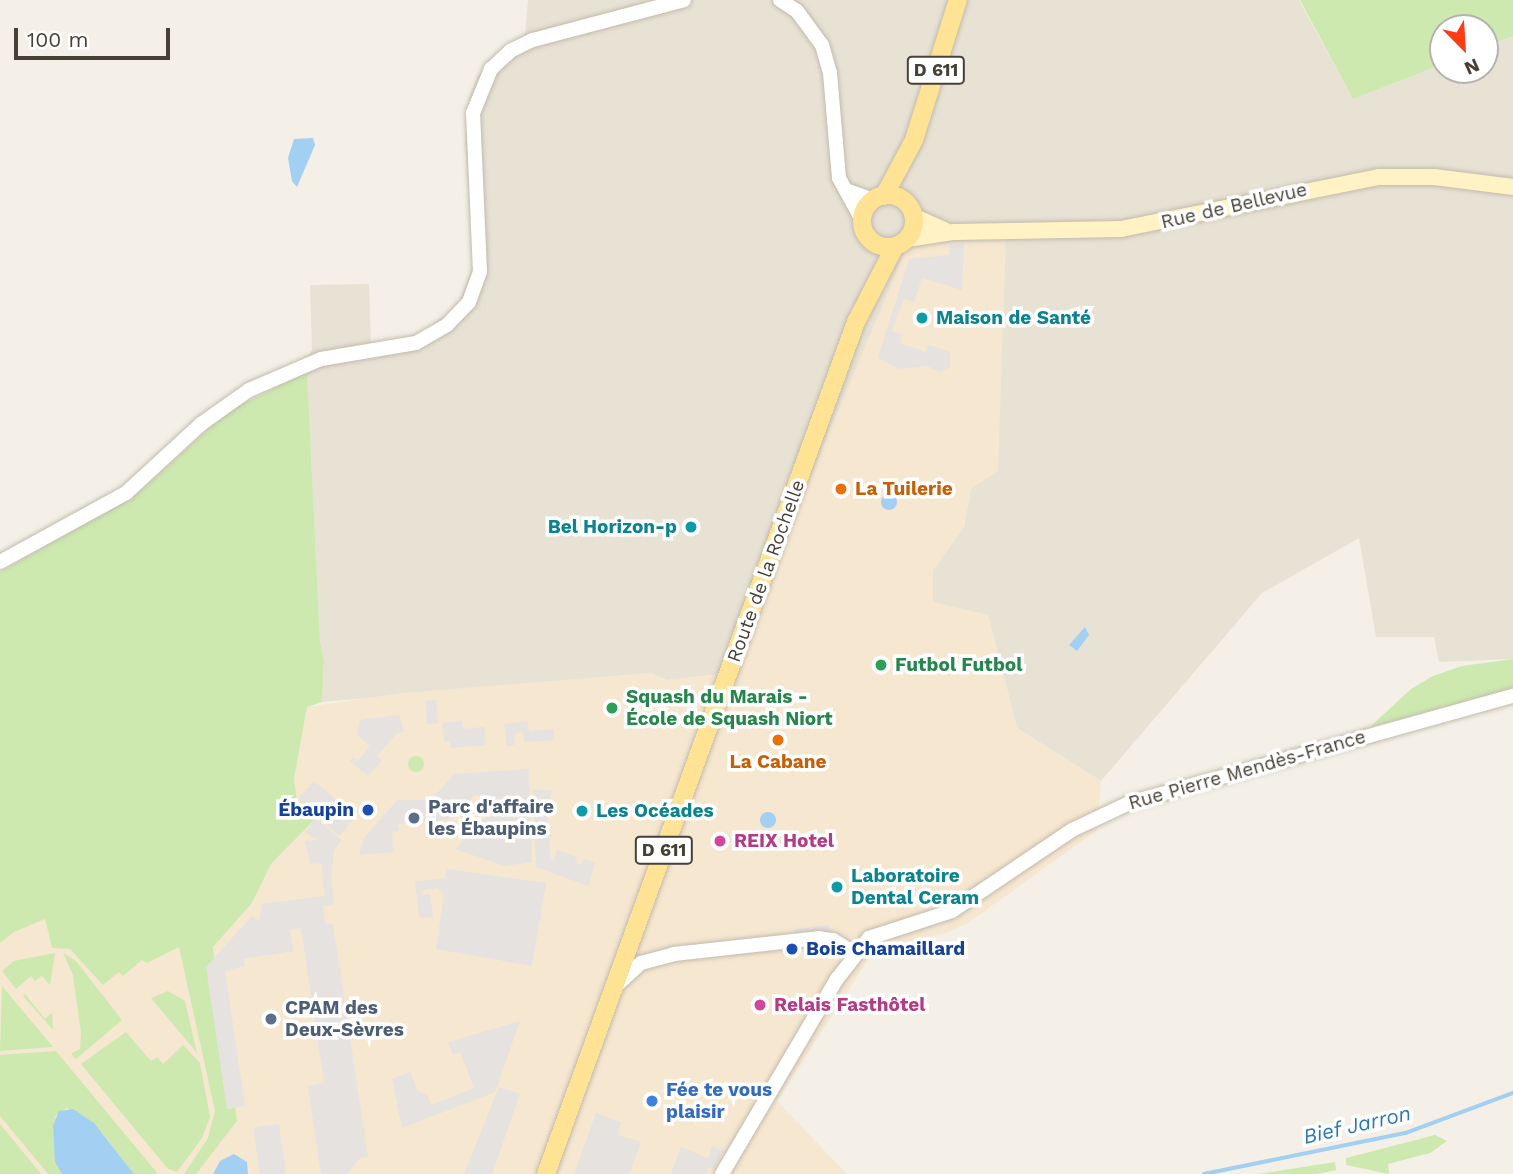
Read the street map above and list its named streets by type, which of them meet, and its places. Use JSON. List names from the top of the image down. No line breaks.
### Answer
{"streets":{"main road":["D 611","Rue de Bellevue","Route de la Rochelle"],"street":["Rue Pierre Mendès-France"]},"crossings":[["D 611","Rue de Bellevue"],["D 611","Route de la Rochelle"],["Rue de Bellevue","Route de la Rochelle"]],"water":["Bief Jarron"],"places":["Maison de Santé","La Tuilerie","Bel Horizon-p","Futbol Futbol","Squash du Marais - École de Squash Niort","La Cabane","Ébaupin","Les Océades","Parc d'affaire les Ébaupins","REIX Hotel","Laboratoire Dental Ceram","Bois Chamaillard","Relais Fasthôtel","CPAM des Deux-Sèvres","Fée te vous plaisir"],"scale_bar":"100 m","north":"bottom right"}
